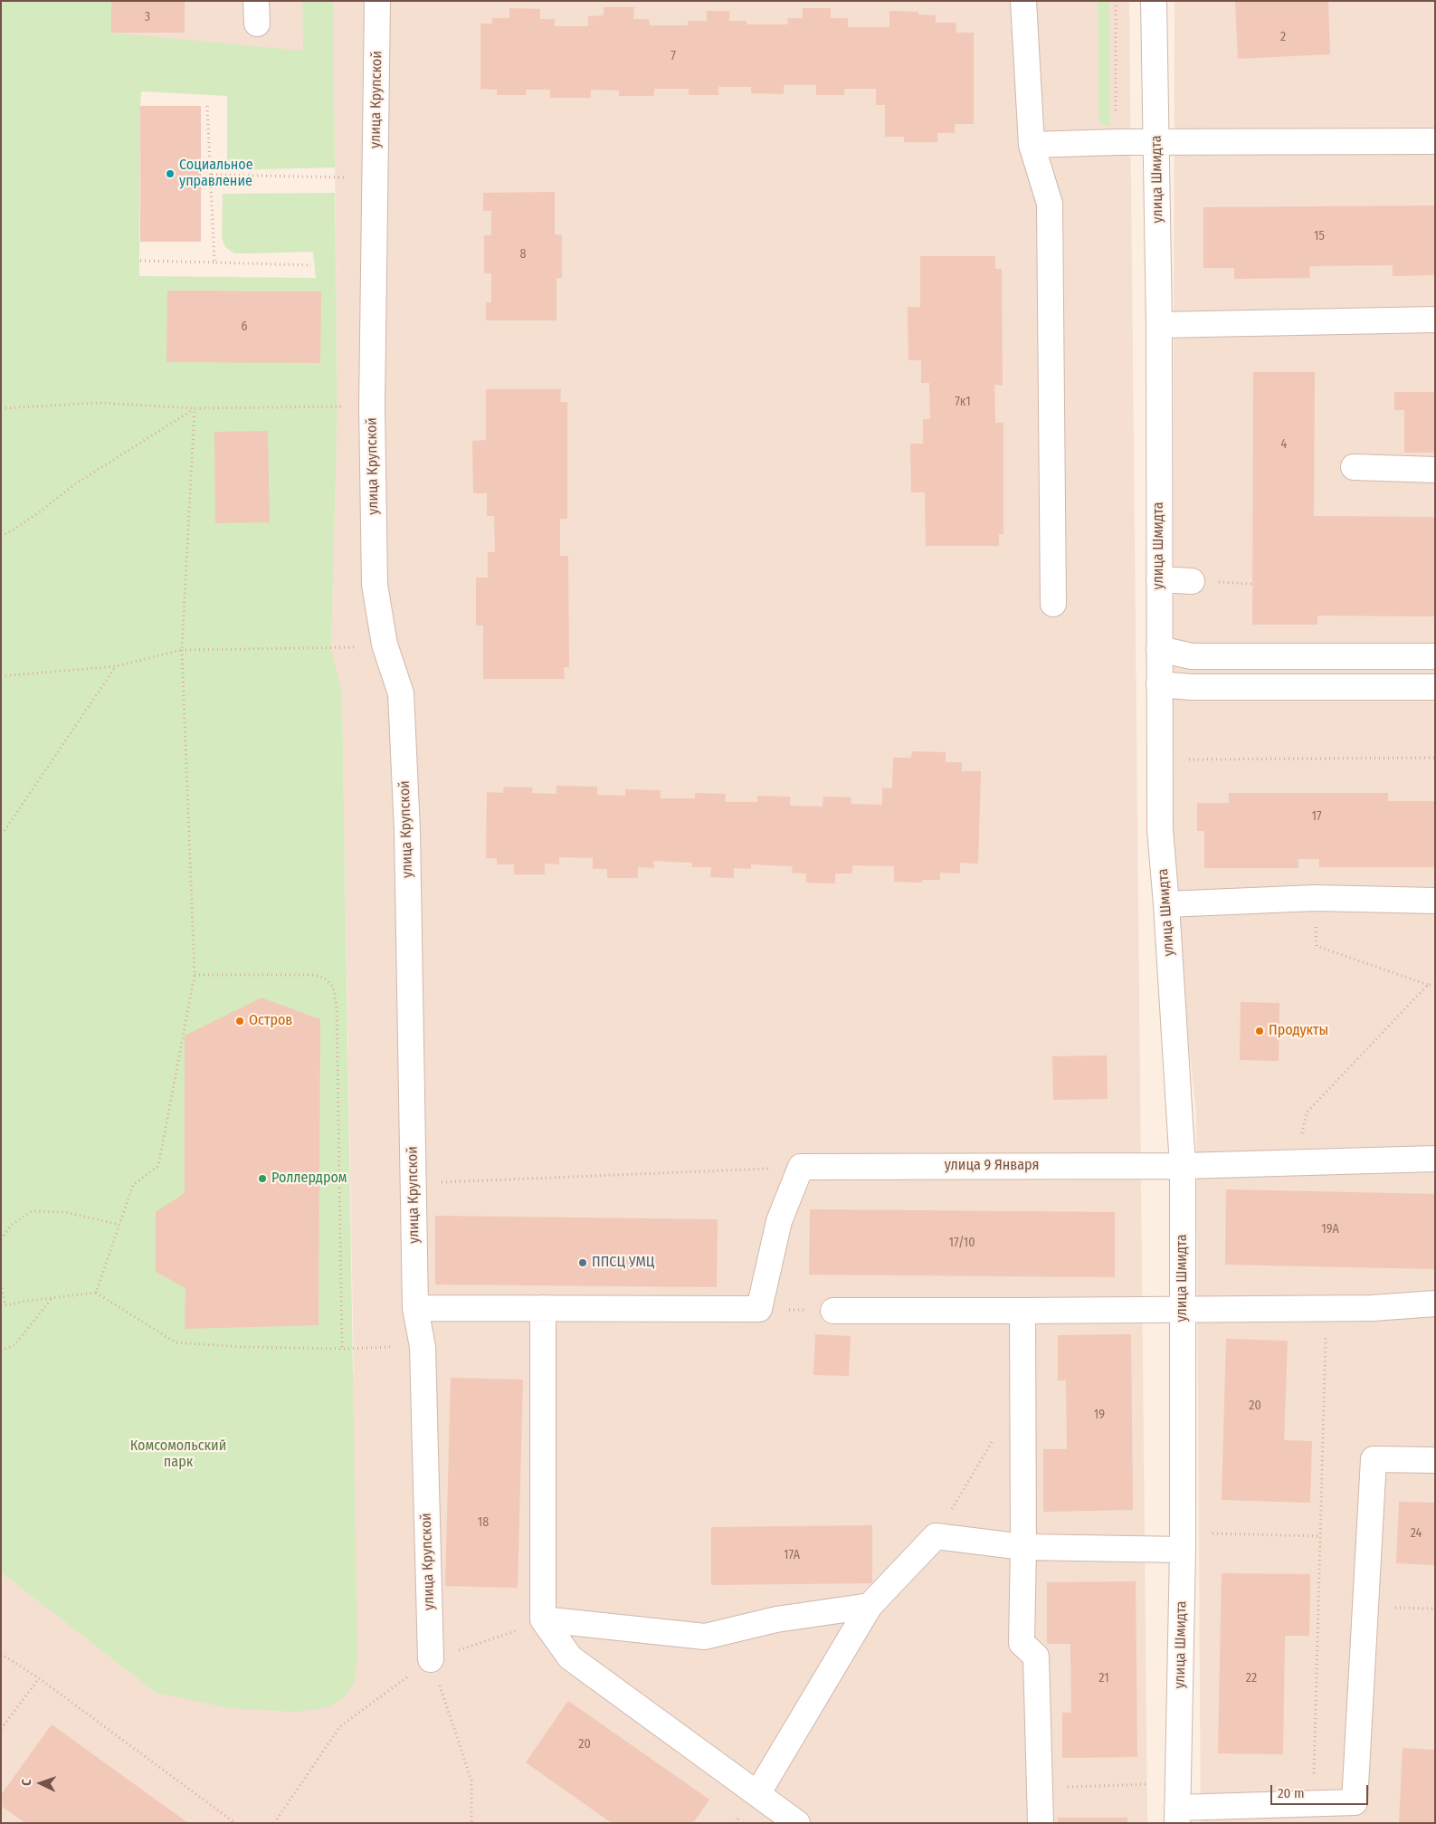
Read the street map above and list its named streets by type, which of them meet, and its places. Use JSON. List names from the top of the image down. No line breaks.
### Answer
{"streets":{"street":["улица Крупской","улица Шмидта","улица 9 Января"]},"crossings":[["улица Шмидта","улица 9 Января"]],"parks":["Комсомольский парк"],"places":["Социальное управление","Остров","Продукты","Роллердром","ППСЦ УМЦ"],"house_numbers":["3","2","7","15","8","6","7к1","4","17","19А","17/10","20","19","18","24","17А","21","22","20"],"scale_bar":"20 m","north":"left"}
